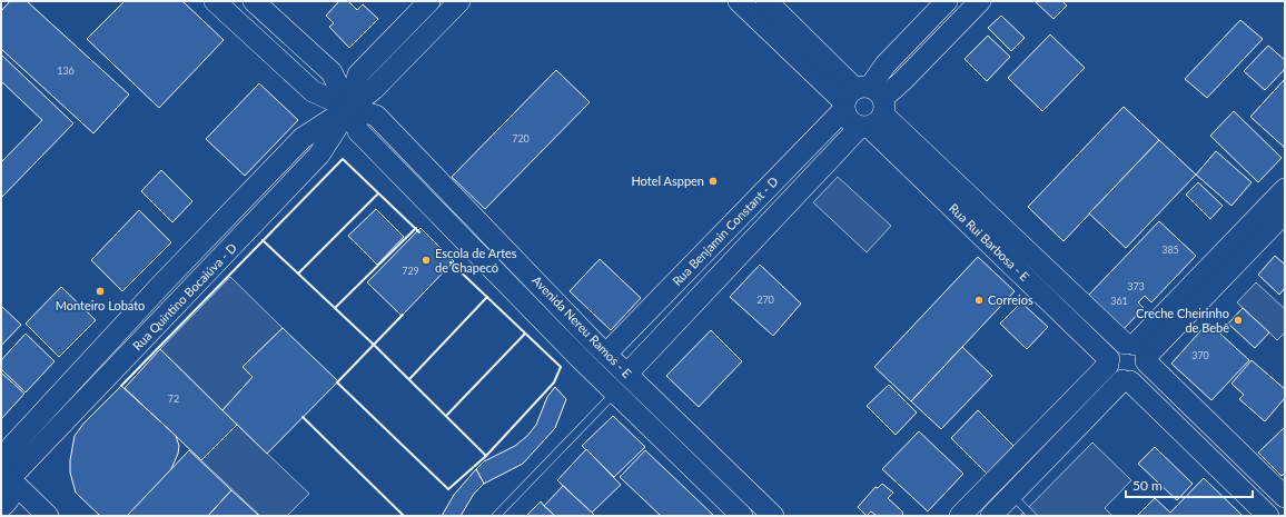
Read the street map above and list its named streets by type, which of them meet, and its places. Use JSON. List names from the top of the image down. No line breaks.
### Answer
{"streets":{"street":["Rua Benjamin Constant - D","Rua Rui Barbosa - E","Rua Quintino Bocaiúva - D","Avenida Nereu Ramos - E"]},"crossings":[["Rua Benjamin Constant - D","Rua Rui Barbosa - E"],["Rua Benjamin Constant - D","Avenida Nereu Ramos - E"],["Rua Quintino Bocaiúva - D","Avenida Nereu Ramos - E"]],"places":["Hotel Asppen","Escola de Artes de Chapecó","Monteiro Lobato","Correios","Creche Cheirinho de Bebê"],"house_numbers":["136","720","385","729","373","270","361","370","72"],"scale_bar":"50 m"}
